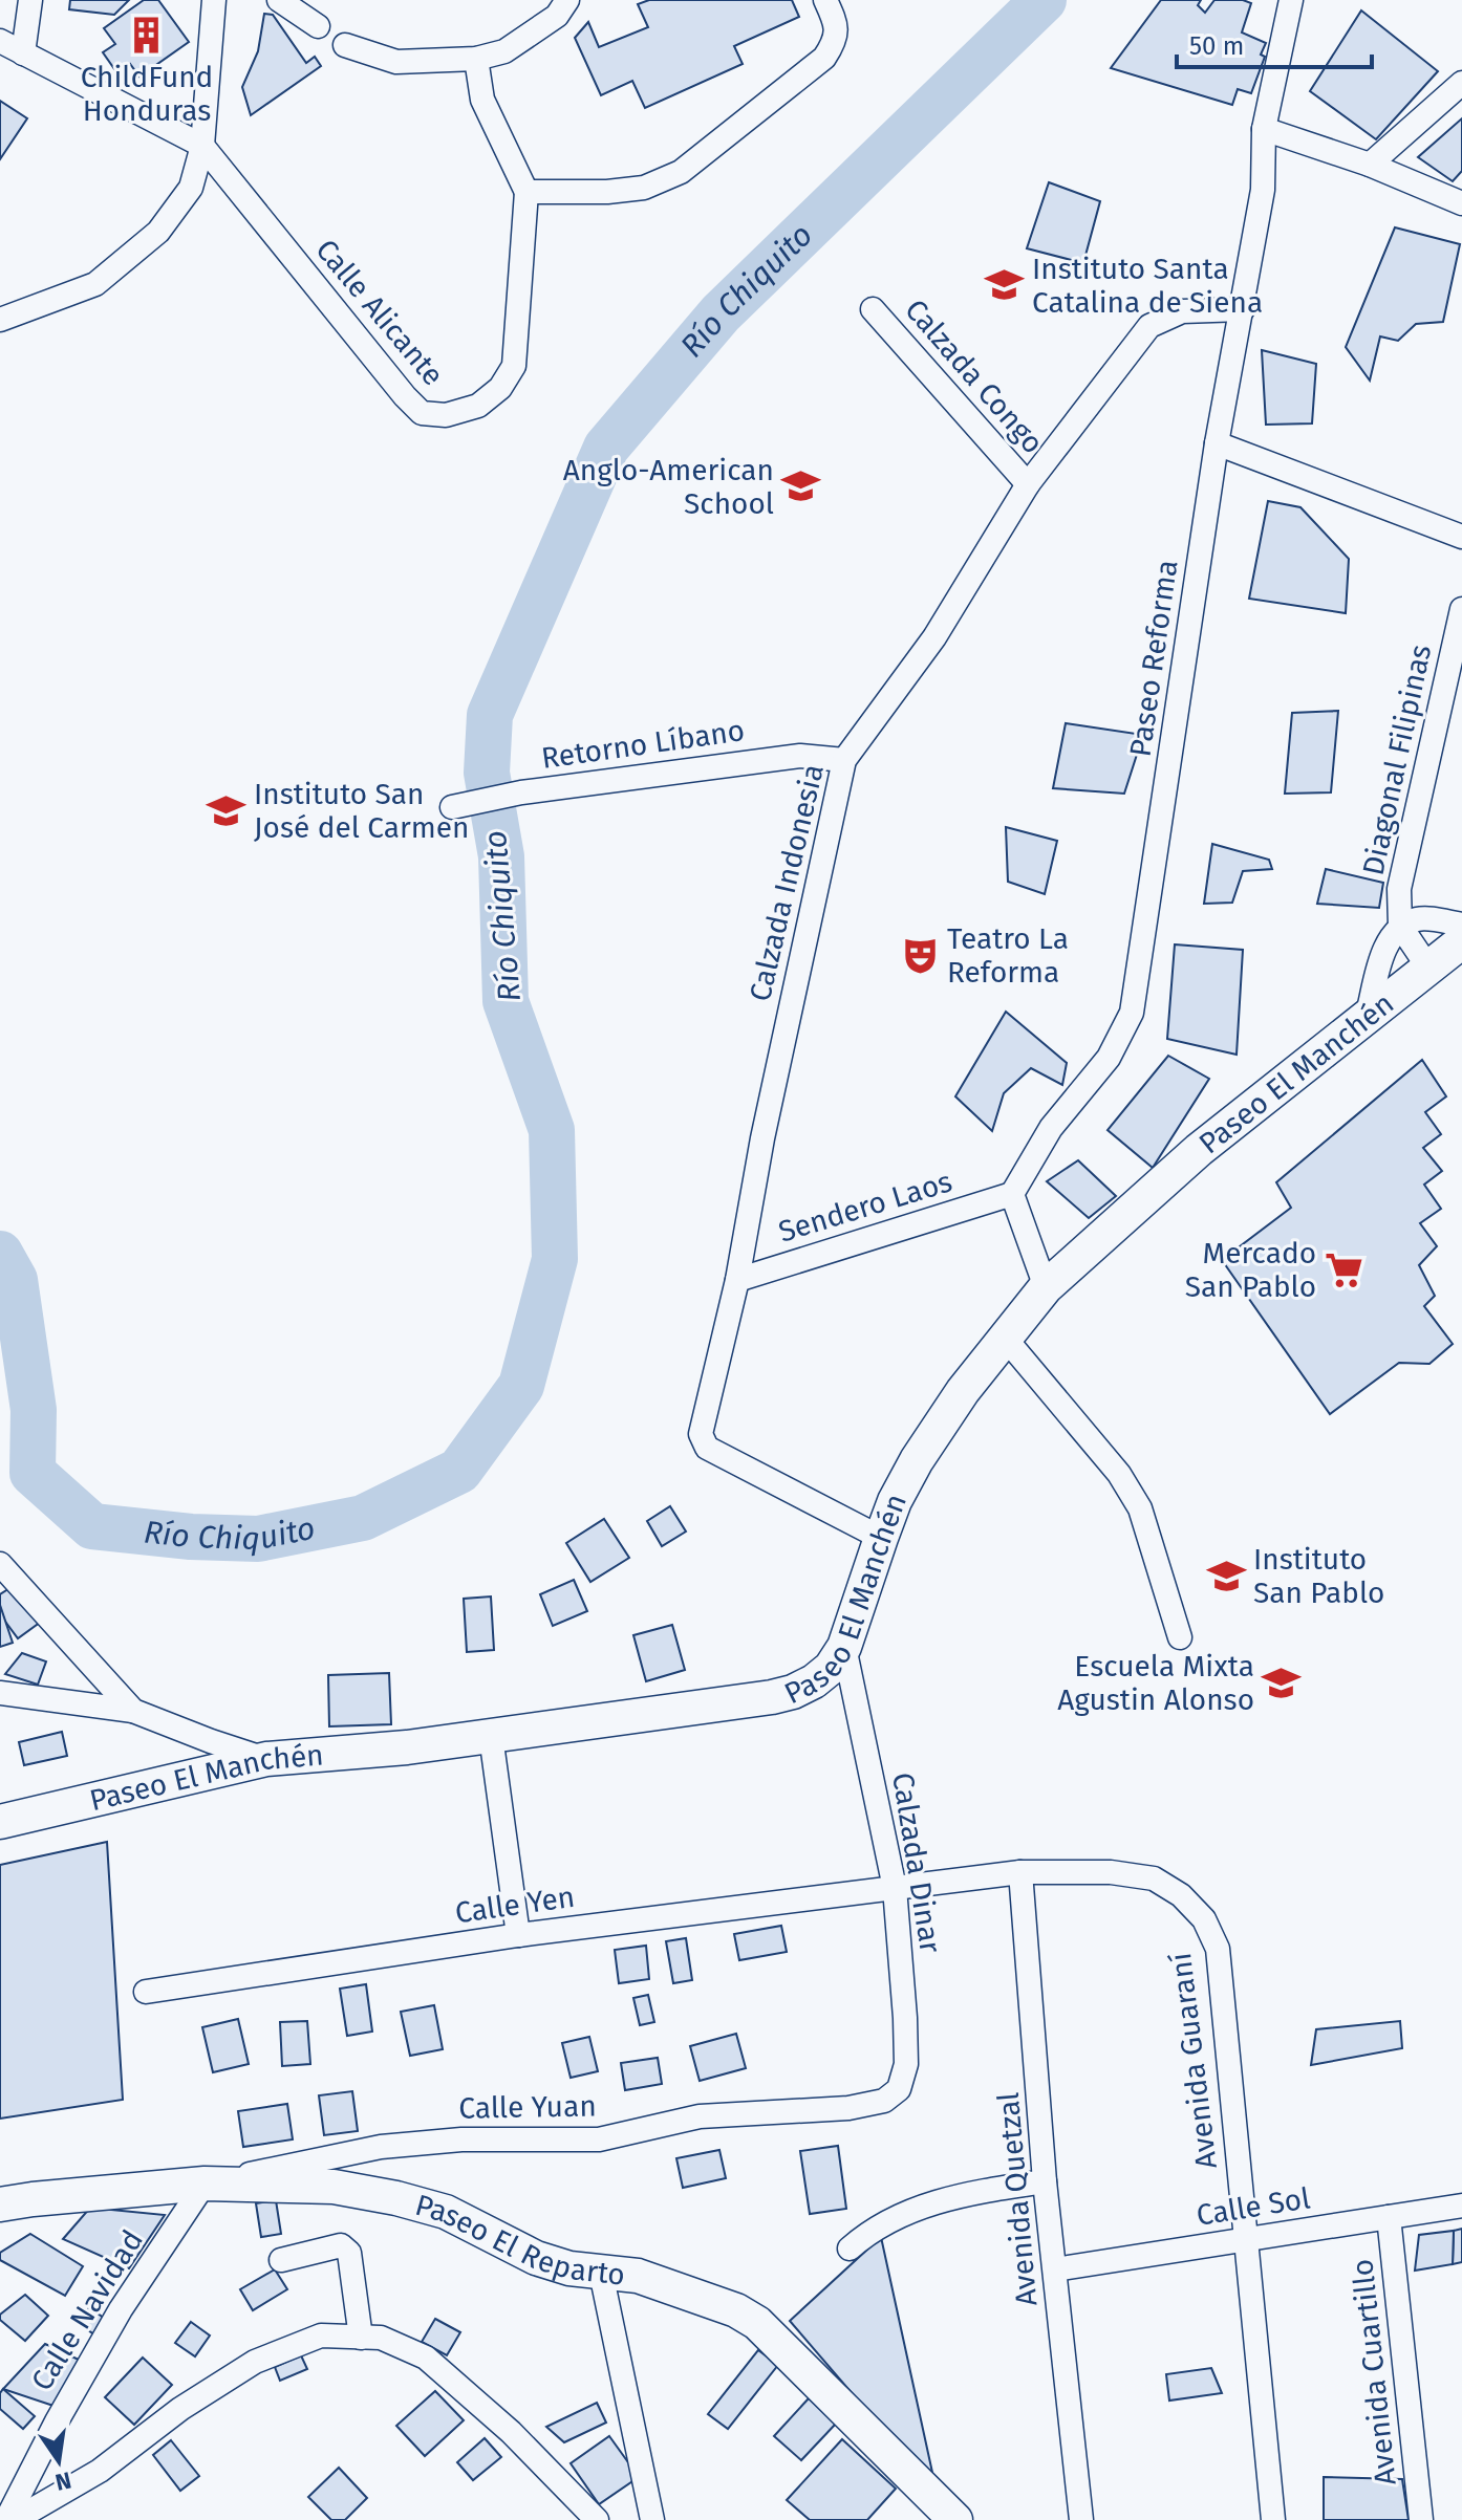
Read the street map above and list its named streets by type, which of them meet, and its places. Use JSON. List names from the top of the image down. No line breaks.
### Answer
{"streets":{"street":["Calle Alicante","Calzada Congo","Paseo Reforma","Retorno Líbano","Diagonal Filipinas","Calzada Indonesia","Paseo El Manchén","Sendero Laos","Calzada Dinar","Calle Yen","Avenida Guaraní","Calle Yuan","Avenida Quetzal","Calle Sol","Paseo El Reparto","Calle Navidad","Avenida Cuartillo"]},"crossings":[["Calzada Congo","Calzada Indonesia"],["Paseo Reforma","Calzada Indonesia"],["Paseo Reforma","Sendero Laos"],["Retorno Líbano","Calzada Indonesia"],["Diagonal Filipinas","Paseo El Manchén"],["Calzada Indonesia","Paseo El Manchén"],["Calzada Indonesia","Sendero Laos"],["Paseo El Manchén","Calzada Dinar"],["Calzada Dinar","Calle Yen"],["Calzada Dinar","Avenida Guaraní"],["Calzada Dinar","Calle Yuan"],["Calle Yen","Avenida Guaraní"],["Avenida Guaraní","Avenida Quetzal"],["Avenida Guaraní","Calle Sol"],["Calle Yuan","Paseo El Reparto"],["Calle Yuan","Calle Navidad"],["Avenida Quetzal","Calle Sol"],["Calle Sol","Avenida Cuartillo"],["Paseo El Reparto","Calle Navidad"]],"water":["Río Chiquito"],"places":{"building":["ChildFund Honduras"],"school or university":["Instituto Santa Catalina de Siena","Anglo-American School","Instituto San José del Carmen","Instituto San Pablo","Escuela Mixta Agustin Alonso"],"theatre":["Teatro La Reforma"],"supermarket":["Mercado San Pablo"]},"scale_bar":"50 m","north":"bottom"}
